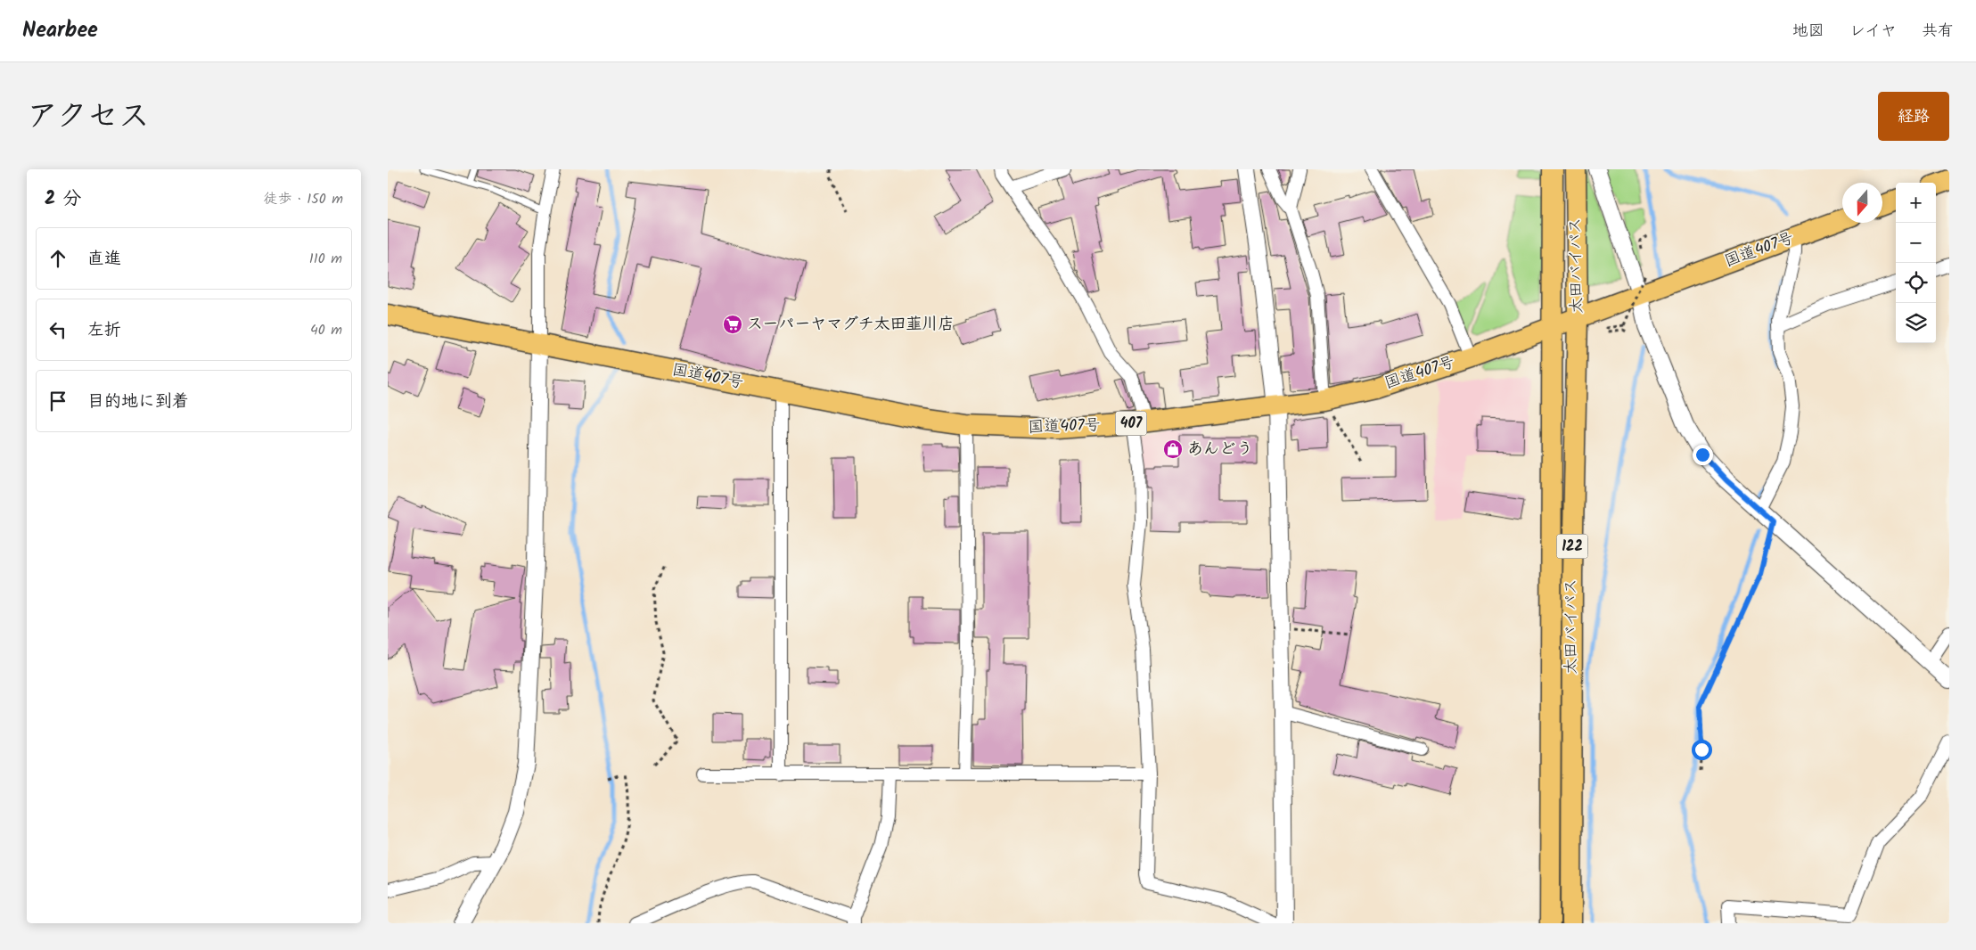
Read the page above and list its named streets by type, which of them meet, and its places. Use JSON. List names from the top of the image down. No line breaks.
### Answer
{"streets":{"highway":["国道407号","太田バイパス","407","122"]},"crossings":[["国道407号","太田バイパス"]],"places":{"supermarket":["スーパーヤマグチ太田韮川店"],"shop":["あんどう"]},"north":"bottom","page":{"header":"Nearbee","nav":["地図","レイヤ","共有"],"title":"アクセス","buttons":"経路","heading":["2 分","徒歩 · 150 m"],"map_buttons":["+","−"],"list":[["直進","110 m"],["左折","40 m"],"目的地に到着"]}}
